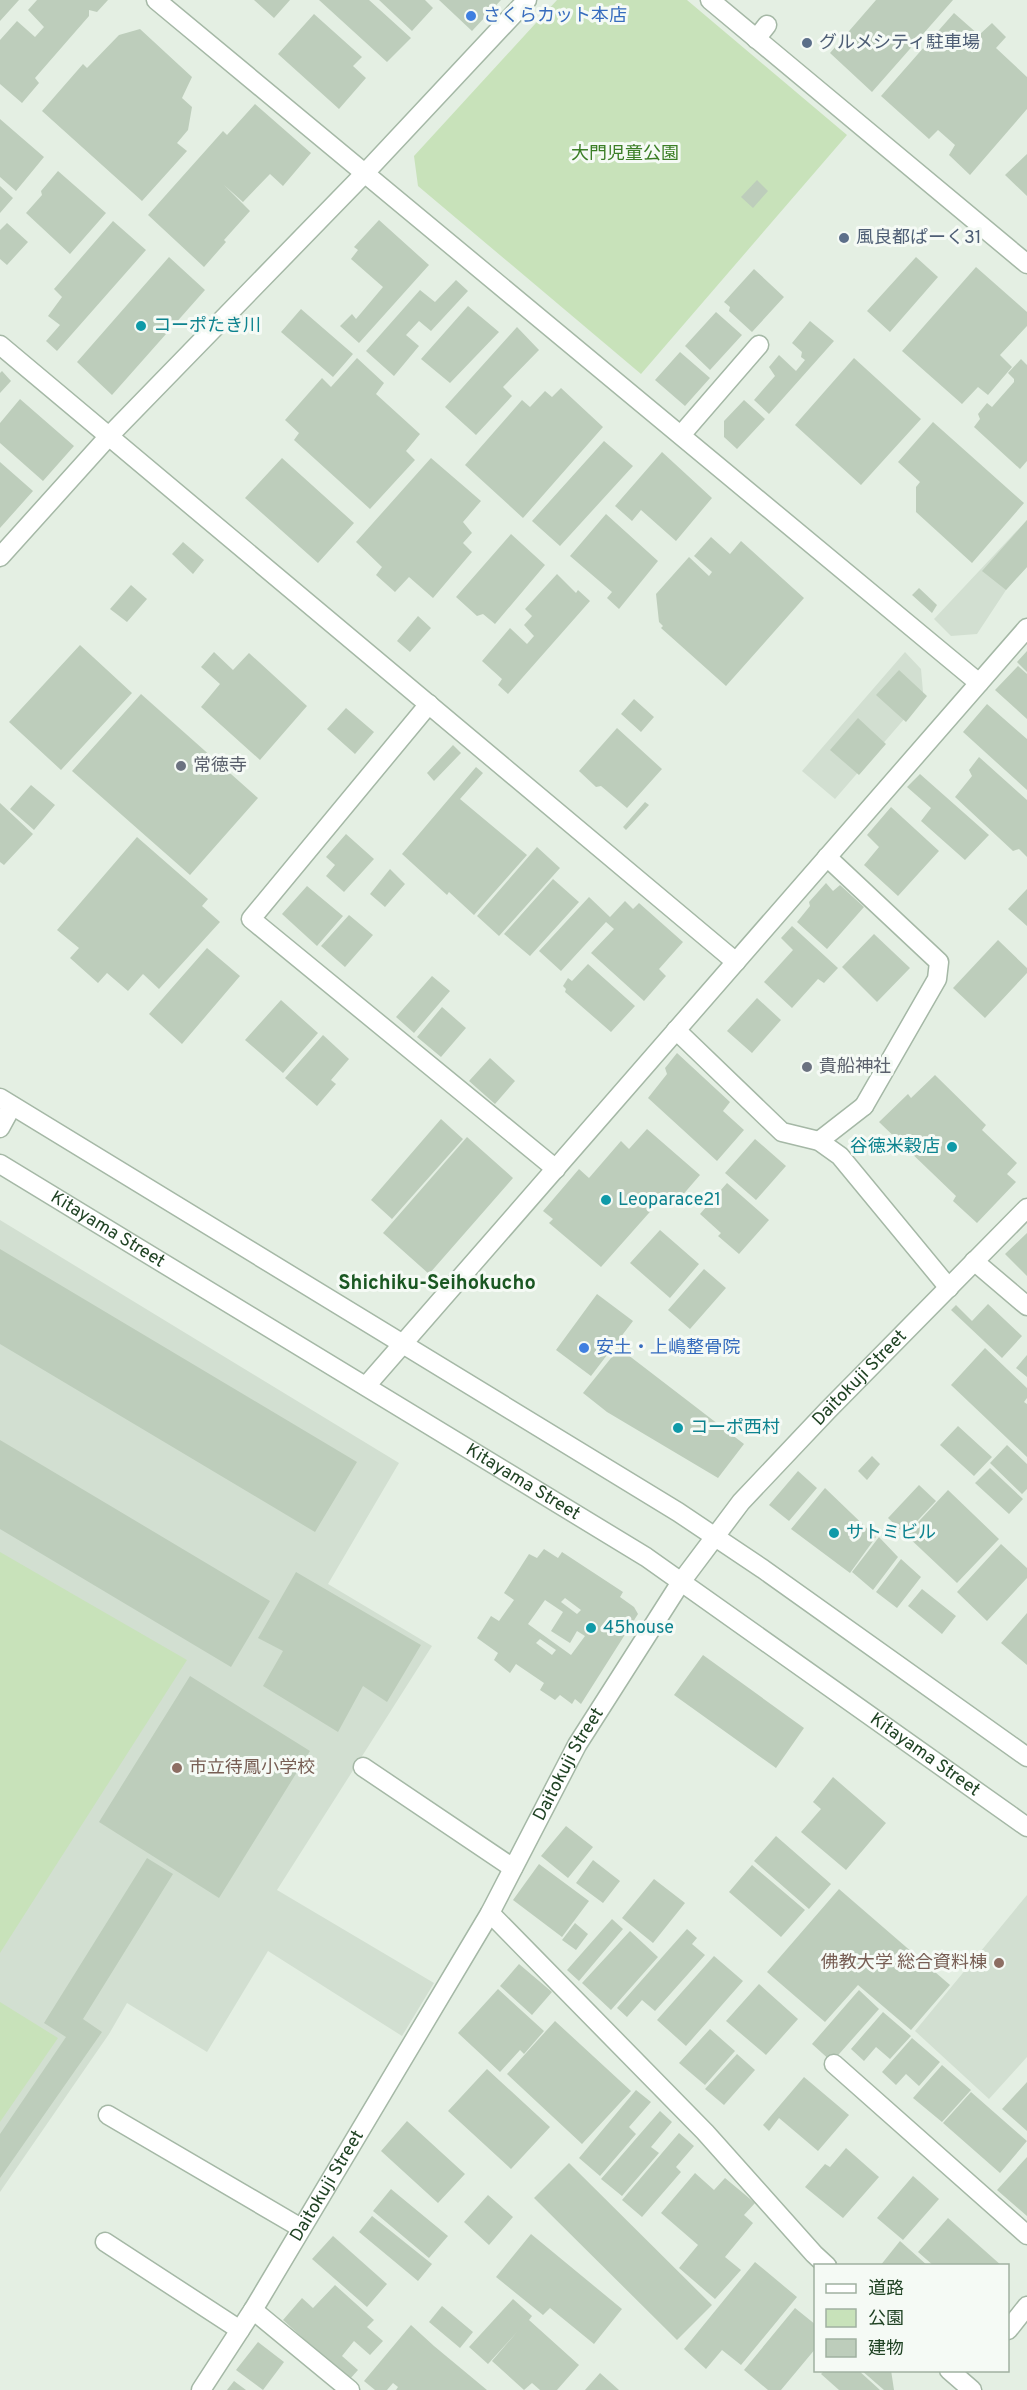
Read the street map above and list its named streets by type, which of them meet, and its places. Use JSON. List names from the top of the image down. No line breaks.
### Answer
{"streets":{"street":["Kitayama Street","Daitokuji Street"]},"crossings":[["Kitayama Street","Daitokuji Street"]],"districts":["Shichiku-Seihokucho"],"parks":["大門児童公園"],"places":["さくらカット本店","グルメシティ駐車場","風良都ぱーく31","コーポたき川","常徳寺","貴船神社","谷徳米穀店","Leoparace21","安土・上嶋整骨院","コーポ西村","サトミビル","45house","市立待鳳小学校","佛教大学 総合資料棟"],"legend":["道路","公園","建物"]}
